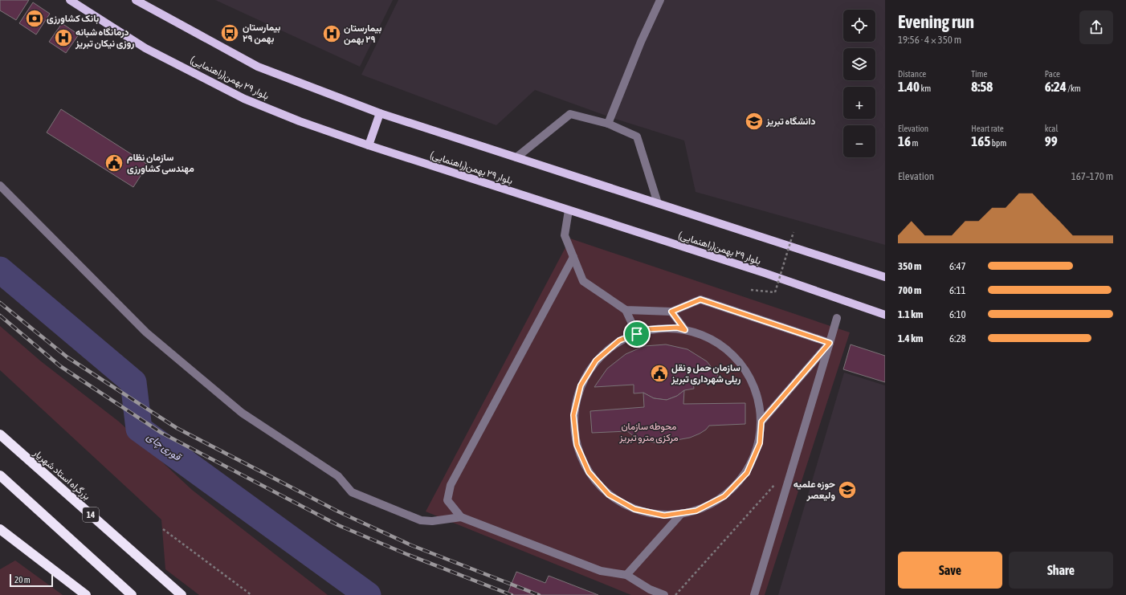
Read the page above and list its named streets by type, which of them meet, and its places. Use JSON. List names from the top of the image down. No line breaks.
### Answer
{"streets":{"highway":["بزرگراه استاد شهریار","14"],"main road":["بلوار ٢٩ بهمن(راهنمایی)"]},"water":["قوری چای"],"parks":["محوطه سازمان مرکزی مترو تبریز"],"places":{"bank":["بانک کشاورزی"],"bus stop":["بیمارستان ۲۹ بهمن"],"hospital":["بیمارستان ٢٩ بهمن","درمانگاه شبانه روزی نیکان تبریز"],"school or university":["دانشگاه تبریز","حوزه علمیه ولیعصر"],"public building":["سازمان نظام مهندسی کشاورزی","سازمان حمل و نقل ریلی شهرداری تبریز"]},"scale_bar":"20 m","page":{"heading":["Evening run","19:56 · 4 × 350 m"],"map_buttons":["+","−"],"stats":[["Distance","1.40 km"],["Time","8:58"],["Pace","6:24 /km"],["Elevation","16 m"],["Heart rate","165 bpm"],["kcal","99"]],"chart":["Elevation","167–170 m"],"list":[{"name":"350 m","note":"6:47"},{"name":"700 m","note":"6:11"},{"name":"1.1 km","note":"6:10"},{"name":"1.4 km","note":"6:28"}],"buttons":["Save","Share"],"scale":"20 m"}}
